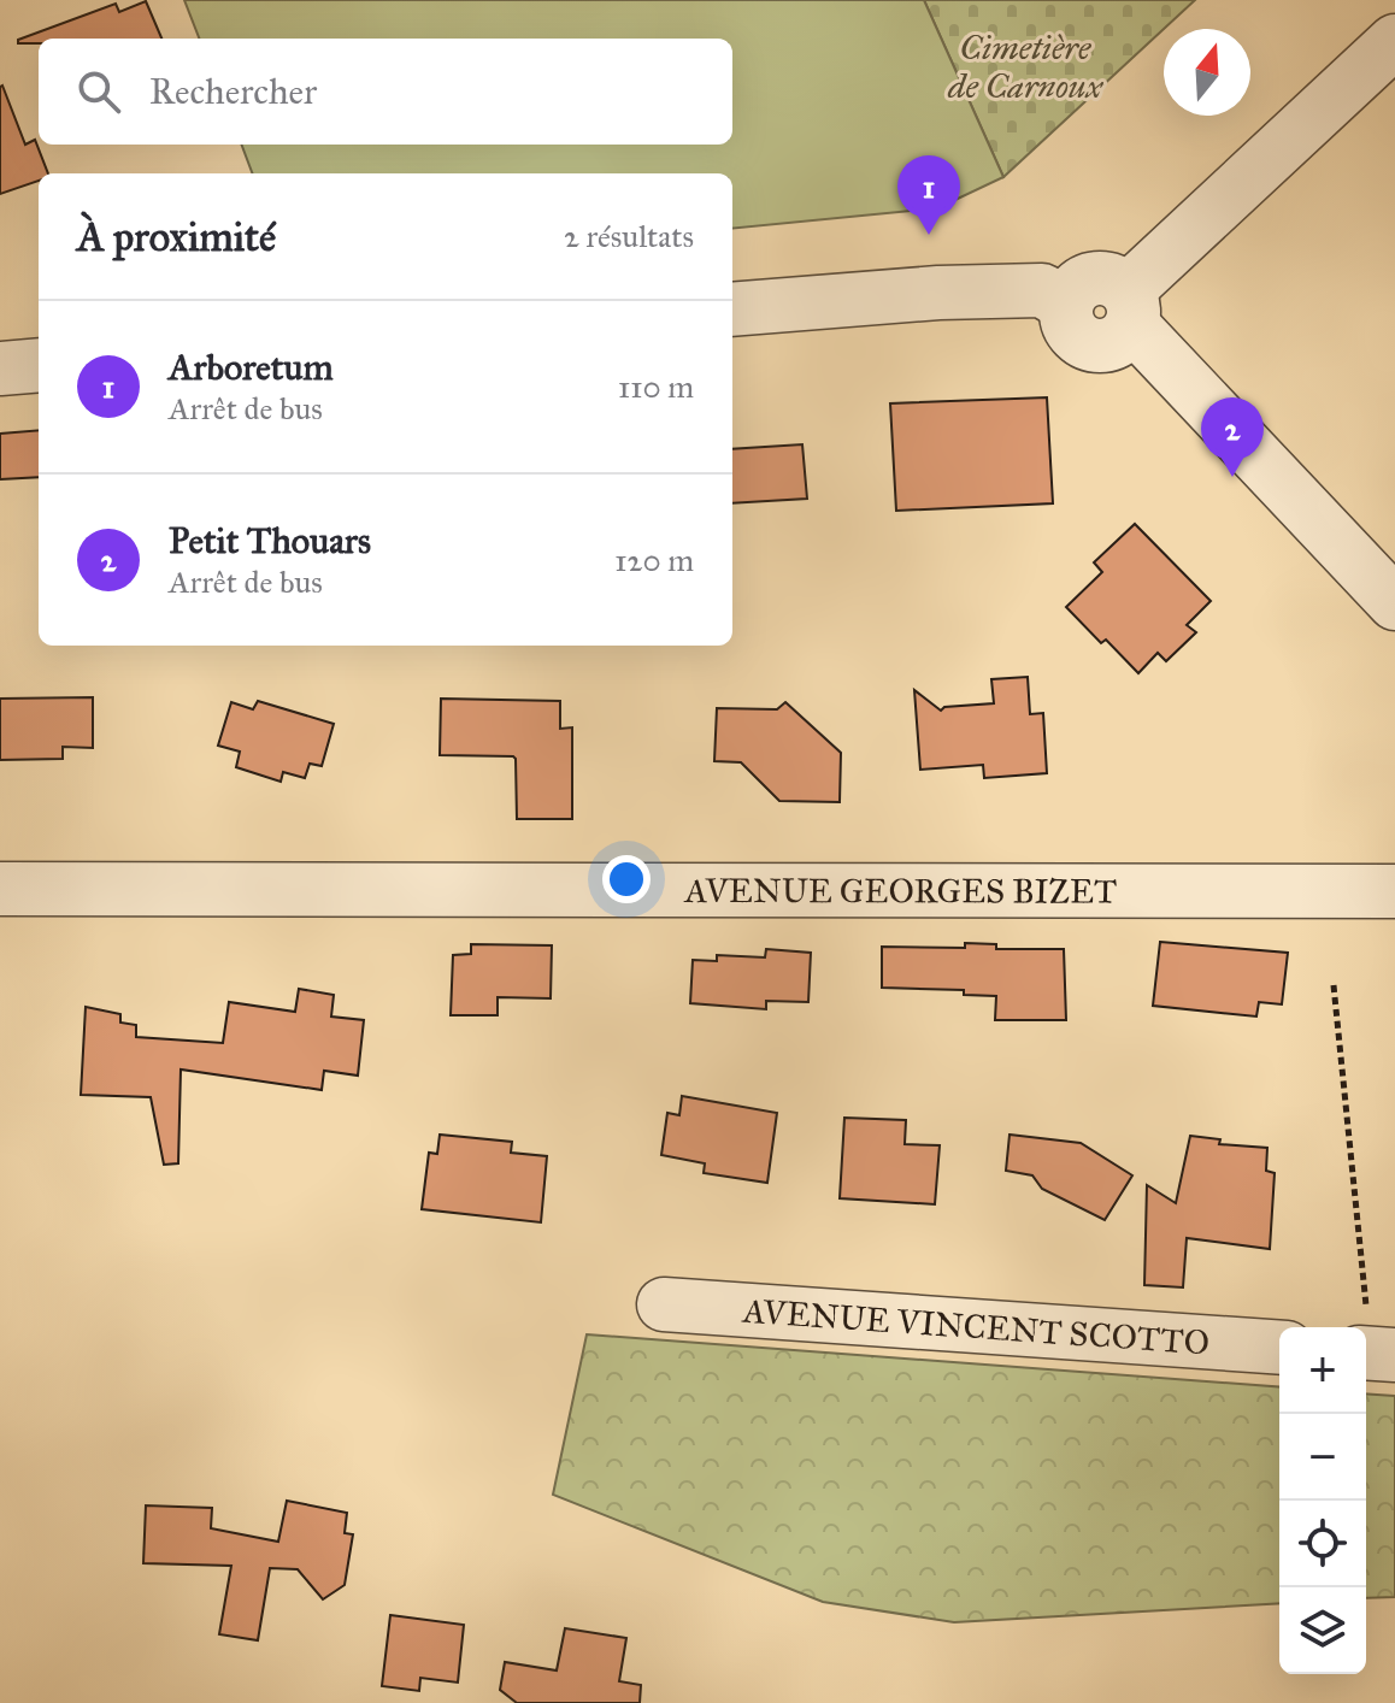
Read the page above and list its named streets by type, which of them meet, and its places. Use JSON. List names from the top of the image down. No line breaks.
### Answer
{"streets":{"street":["AVENUE GEORGES BIZET","AVENUE VINCENT SCOTTO"]},"parks":["Cimetière de Carnoux"],"north":"top","page":{"search":"Rechercher","pins":["1","2"],"heading":["À proximité","2 résultats"],"list":[{"mark":"1","name":"Arboretum","note":"Arrêt de bus","value":"110 m"},{"mark":"2","name":"Petit Thouars","note":"Arrêt de bus","value":"120 m"}],"map_buttons":["+","−"]}}
